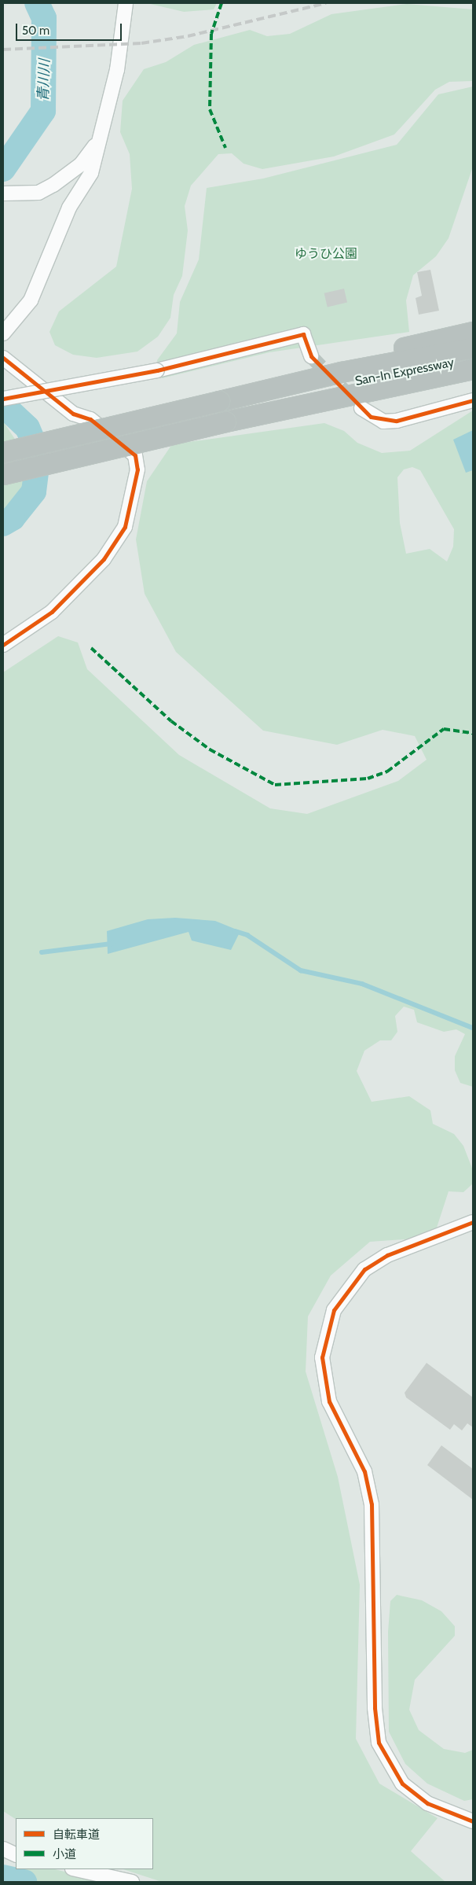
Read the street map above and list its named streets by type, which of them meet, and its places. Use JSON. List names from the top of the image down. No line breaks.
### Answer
{"streets":{"highway":["San-In Expressway"]},"water":["青川川"],"parks":["ゆうひ公園"],"legend":["自転車道","小道"],"scale_bar":"50 m"}
